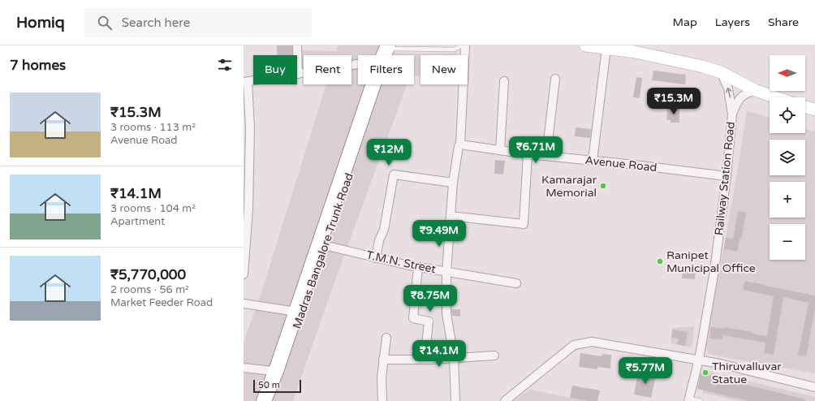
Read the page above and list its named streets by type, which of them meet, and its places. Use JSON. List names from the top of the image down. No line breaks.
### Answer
{"streets":{"highway":["Madras Bangalore Trunk Road"],"street":["Avenue Road","Railway Station Road","T.M.N. Street"]},"crossings":[["Avenue Road","Railway Station Road"],["Madras Bangalore Trunk Road","T.M.N. Street"]],"places":["Kamarajar Memorial","Ranipet Municipal Office","Thiruvalluvar Statue"],"scale_bar":"50 m","north":"left","page":{"header":"Homiq","search":"Search here","nav":["Map","Layers","Share"],"heading":"7 homes","map_buttons":["+","−"],"chip":["Buy","Rent","Filters","New"],"list":[{"name":"₹15.3M","note":"3 rooms · 113 m² · Avenue Road"},{"name":"₹14.1M","note":"3 rooms · 104 m² · Apartment"},{"name":"₹5,770,000","note":"2 rooms · 56 m² · Market Feeder Road"}],"price":["₹15.3M","₹6.71M","₹12M","₹9.49M","₹8.75M","₹14.1M","₹5.77M"],"scale":"50 m"}}
